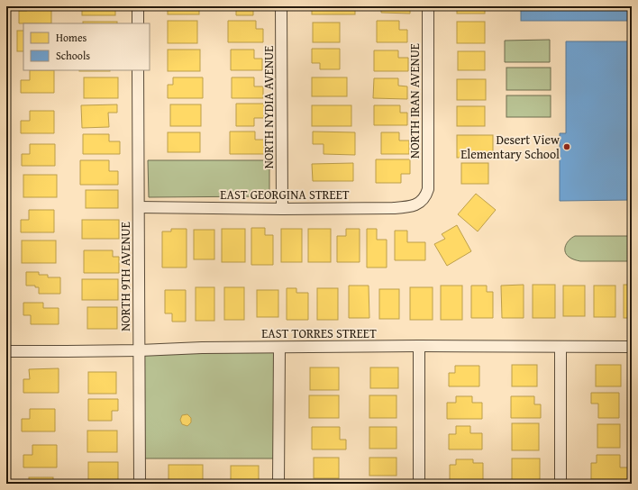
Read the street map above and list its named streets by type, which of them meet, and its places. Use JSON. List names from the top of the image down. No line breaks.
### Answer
{"streets":{"street":["NORTH IRAN AVENUE","NORTH NYDIA AVENUE","EAST GEORGINA STREET","NORTH 9TH AVENUE","EAST TORRES STREET"]},"crossings":[["NORTH IRAN AVENUE","EAST GEORGINA STREET"],["NORTH NYDIA AVENUE","EAST GEORGINA STREET"],["EAST GEORGINA STREET","NORTH 9TH AVENUE"],["NORTH 9TH AVENUE","EAST TORRES STREET"]],"places":["Desert View Elementary School"],"legend":["Homes","Schools"]}
